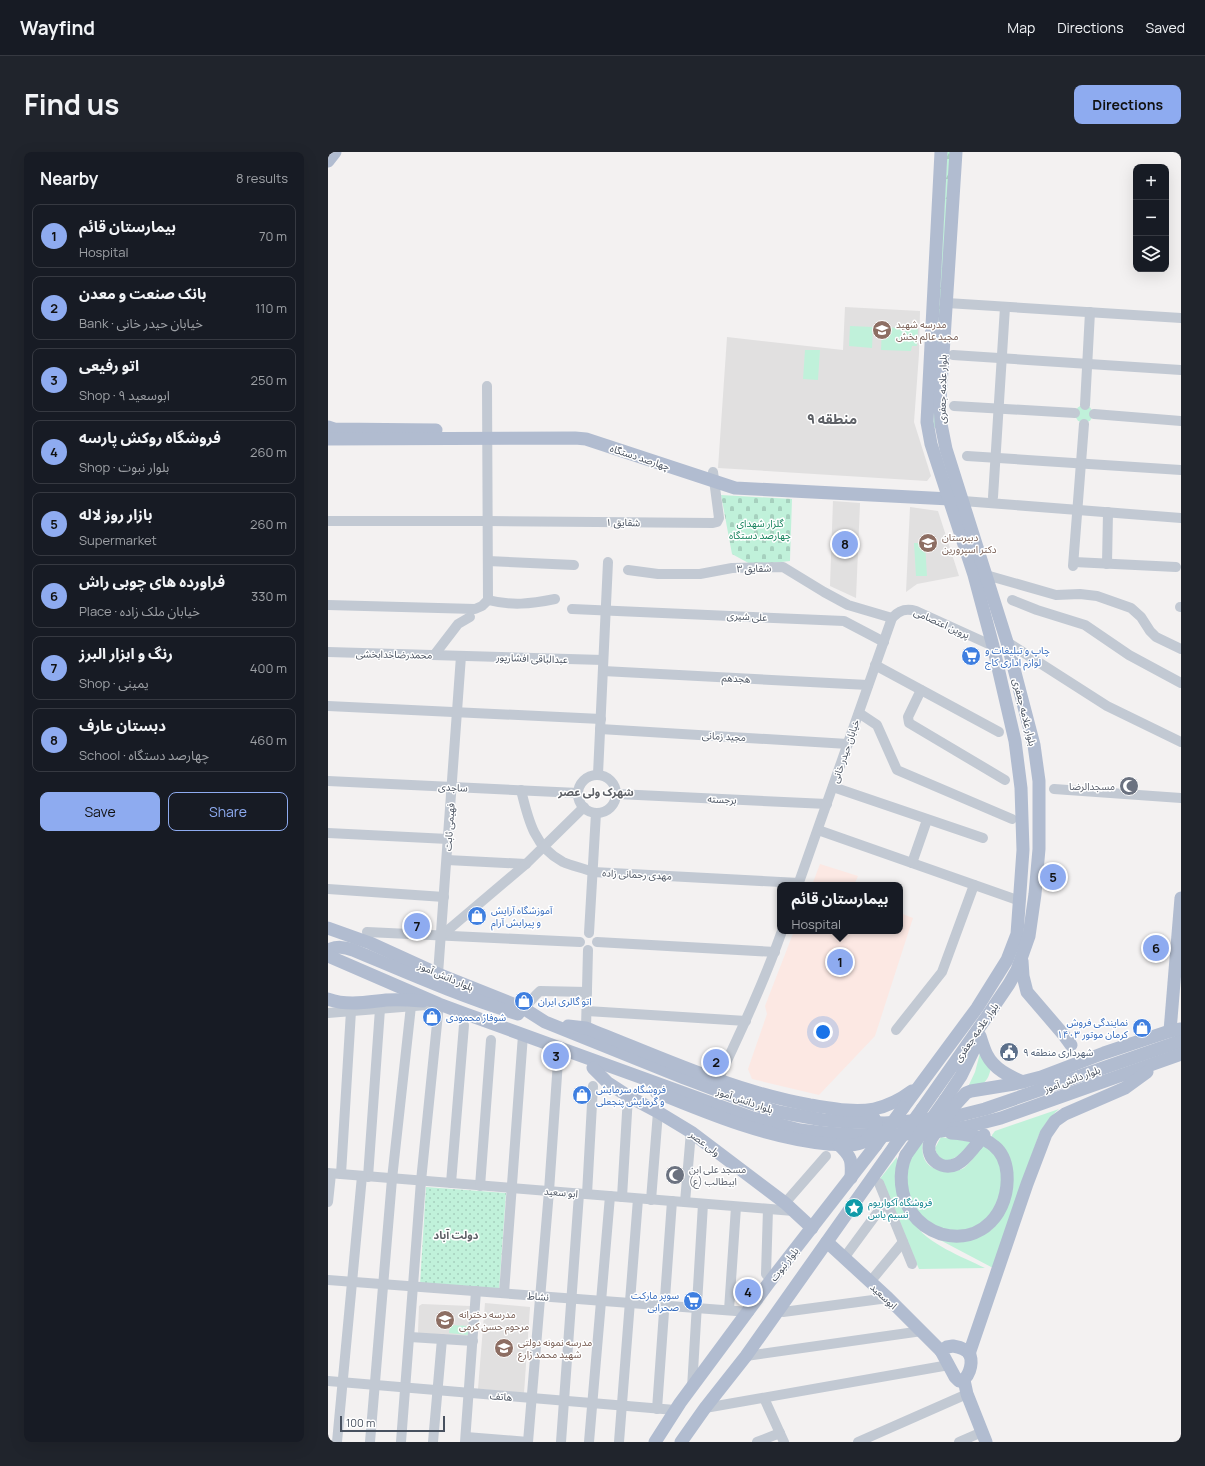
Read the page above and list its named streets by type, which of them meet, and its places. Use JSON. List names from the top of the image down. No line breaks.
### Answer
{"streets":{"main road":["بلوار علامه جعفری","چهارصد دستگاه","بلوار دانش آموز","ولی عصر","بلوار نبوت","ابوسعید"],"street":["شقایق ۱","شقایق ۳","علی شیری","پروین اعتصامی","محمدرضاخدابخشی","عبدالباقی افشارپور","هجدهم","مجید زمانی","خیابان حیدر خانی","ساجدی","برجسته","فهیمی ثابت","مهدی رحمانی زاده","ابو سعید","نشاط","هاتف"]},"crossings":[["بلوار علامه جعفری","چهارصد دستگاه"],["بلوار علامه جعفری","پروین اعتصامی"],["بلوار علامه جعفری","بلوار نبوت"],["بلوار علامه جعفری","ابوسعید"],["چهارصد دستگاه","شقایق ۱"],["شقایق ۳","پروین اعتصامی"],["شقایق ۳","خیابان حیدر خانی"],["علی شیری","خیابان حیدر خانی"],["پروین اعتصامی","خیابان حیدر خانی"],["محمدرضاخدابخشی","عبدالباقی افشارپور"],["محمدرضاخدابخشی","فهیمی ثابت"],["عبدالباقی افشارپور","هجدهم"],["عبدالباقی افشارپور","فهیمی ثابت"],["هجدهم","خیابان حیدر خانی"],["مجید زمانی","خیابان حیدر خانی"],["مجید زمانی","فهیمی ثابت"],["خیابان حیدر خانی","برجسته"],["ساجدی","برجسته"],["ساجدی","فهیمی ثابت"],["ساجدی","مهدی رحمانی زاده"],["فهیمی ثابت","بلوار دانش آموز"],["ولی عصر","ابو سعید"],["ولی عصر","بلوار نبوت"],["بلوار نبوت","نشاط"],["بلوار نبوت","هاتف"]],"districts":["منطقه ۹","شهرک ولی عصر","دولت آباد"],"parks":["گلزار شهدای چهارصد دستگاه"],"places":{"school or university":["مدرسه شهید مجید عالم بخش","دبیرستان دکتر اسپرورین","مدرسه دخترانه مرحوم حسن کرمی","مدرسه نمونه دولتی شهید محمد زارع"],"supermarket":["چاپ و تبلیغات و لوازم اداری کاج","سوپر مارکت صحرابی"],"mosque":["مسجدالرضا","مسجد علی ابن ابیطالب (ع)"],"shop":["آموزشگاه آرایش و پیرایش آرام","اتو گالری ایران","شوفاژ محمودی","نمایندگی فروش ۱۴۰۳ کرمان موتور","فروشگاه سرمایش و گرمایش پنجعلی"],"public building":["شهرداری منطقه ۹"],"place":["فروشگاه آکواریوم نسیم یاس"]},"scale_bar":"100 m","page":{"header":"Wayfind","nav":["Map","Directions","Saved"],"title":"Find us","buttons":["Directions",["Save","Share"]],"heading":["Nearby","8 results"],"map_buttons":["+","−"],"list":[{"mark":"1","name":"بیمارستان قائم","note":"Hospital","value":"70 m"},{"mark":"2","name":"بانک صنعت و معدن","note":"Bank · خیابان حیدر خانی","value":"110 m"},{"mark":"3","name":"اتو رفیعی","note":"Shop · ابوسعید ۹","value":"250 m"},{"mark":"4","name":"فروشگاه روکش پارسه","note":"Shop · بلوار نبوت","value":"260 m"},{"mark":"5","name":"بازار روز لاله","note":"Supermarket","value":"260 m"},{"mark":"6","name":"فراورده های چوبی راش","note":"Place · خیابان ملک زاده","value":"330 m"},{"mark":"7","name":"رنگ و ابزار البرز","note":"Shop · یمینی","value":"400 m"},{"mark":"8","name":"دبستان عارف","note":"School · چهارصد دستگاه","value":"460 m"}],"pins":["8","5","7","6","1","3","2","4"],"popup":["بیمارستان قائم","Hospital"],"scale":"100 m"}}
